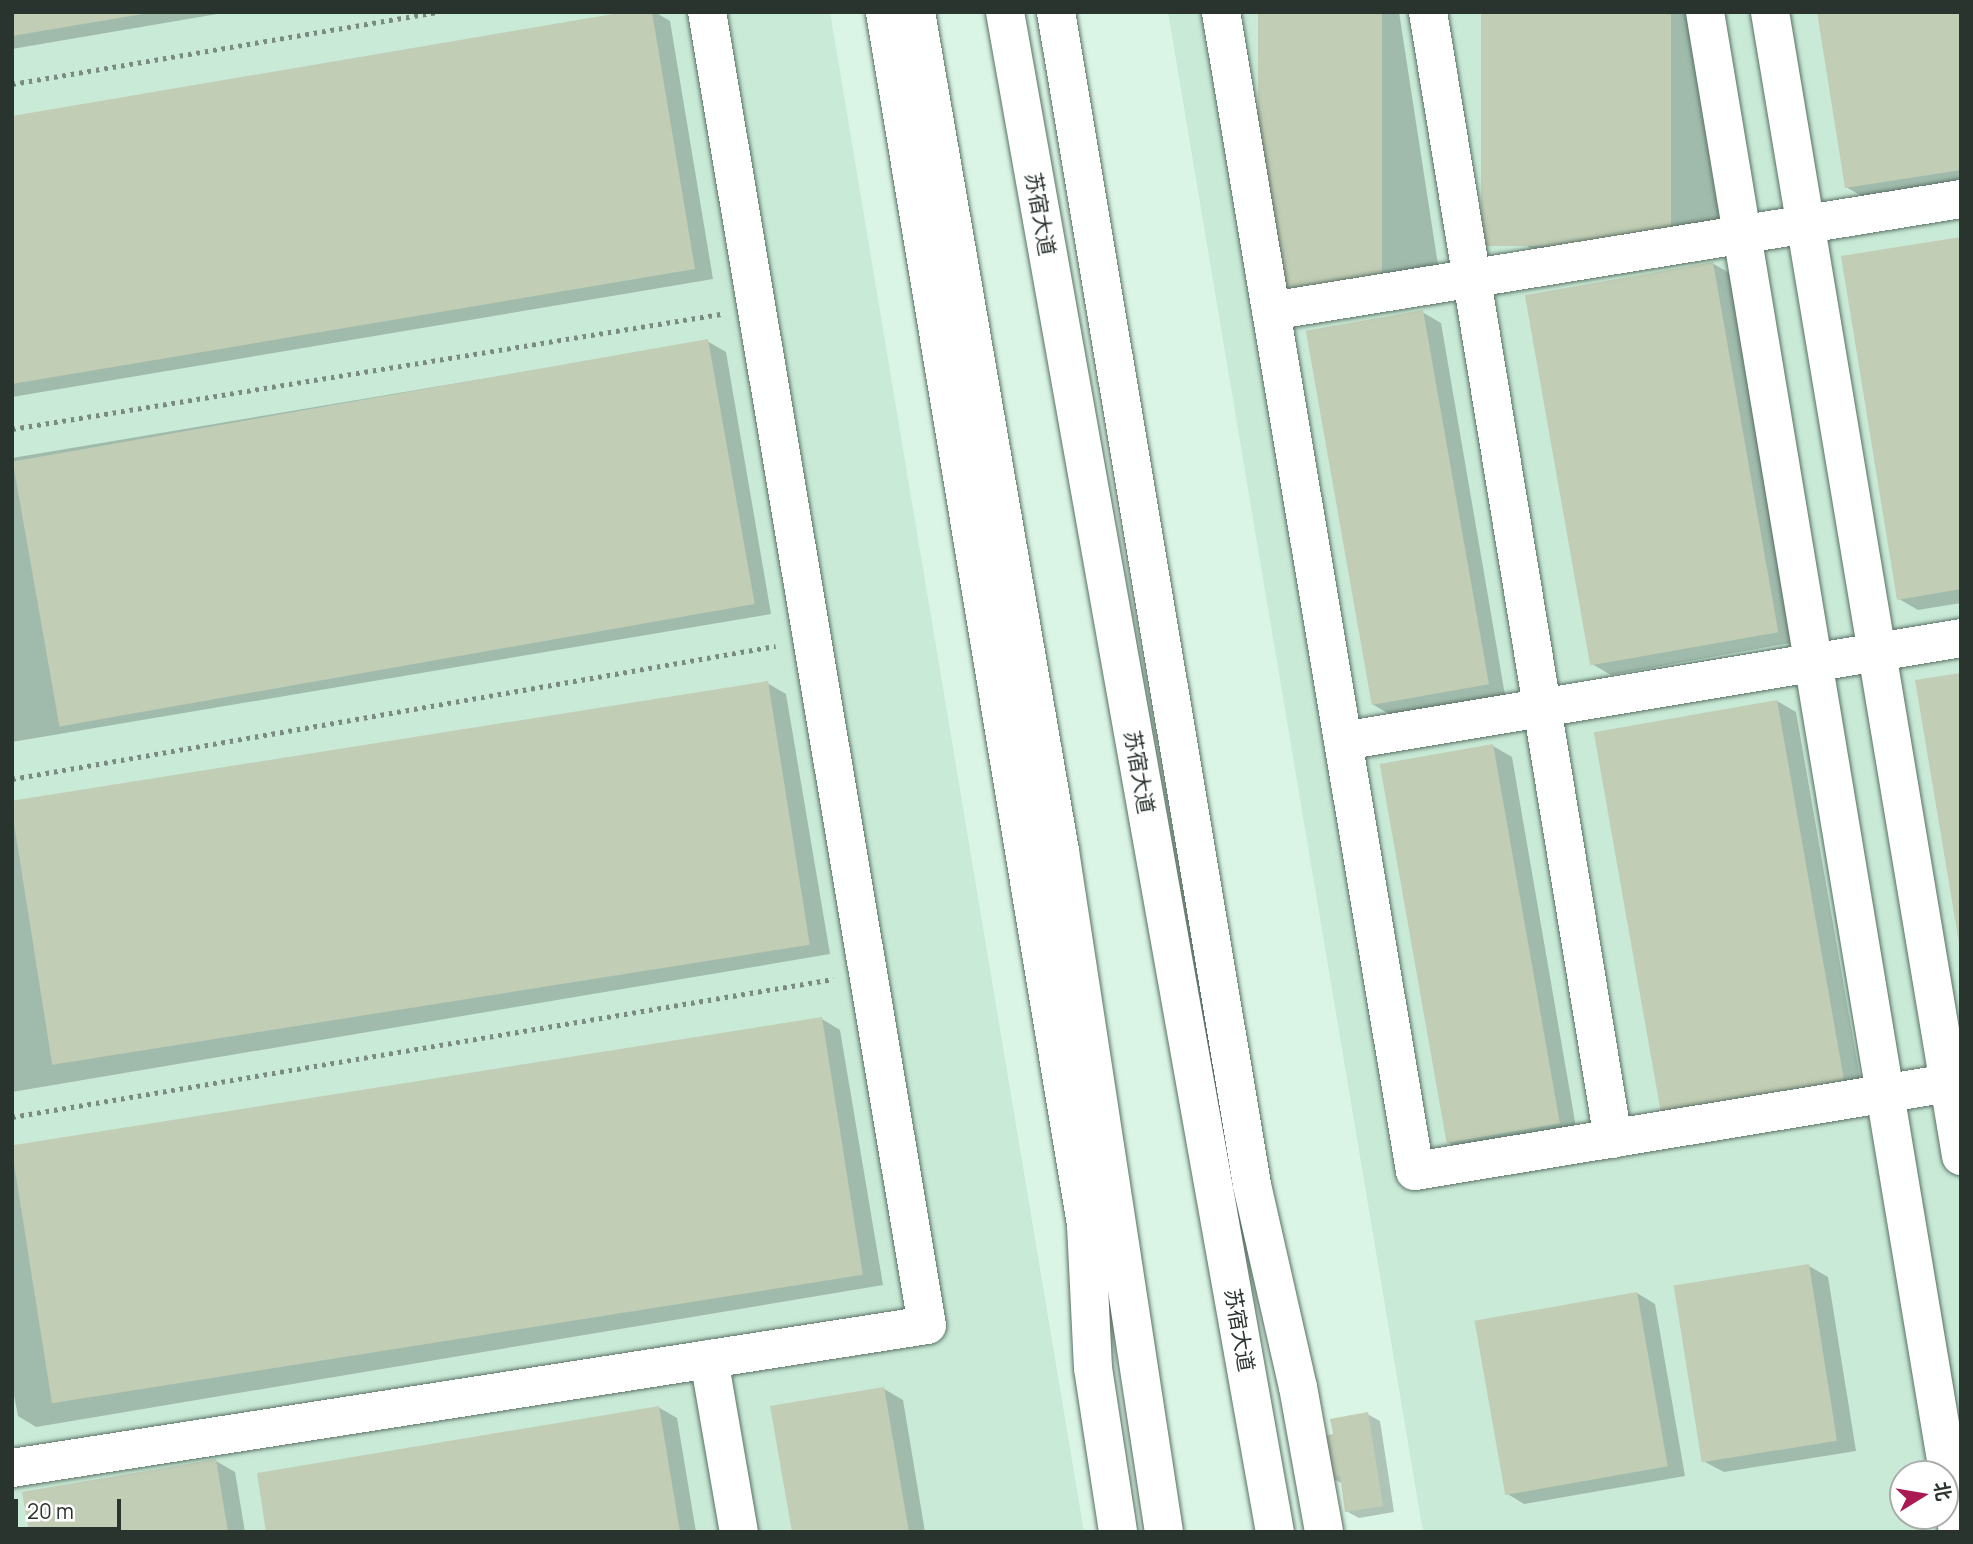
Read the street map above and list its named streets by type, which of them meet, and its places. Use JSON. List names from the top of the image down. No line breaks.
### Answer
{"streets":{"main road":["苏宿大道"]},"scale_bar":"20 m","north":"right"}
